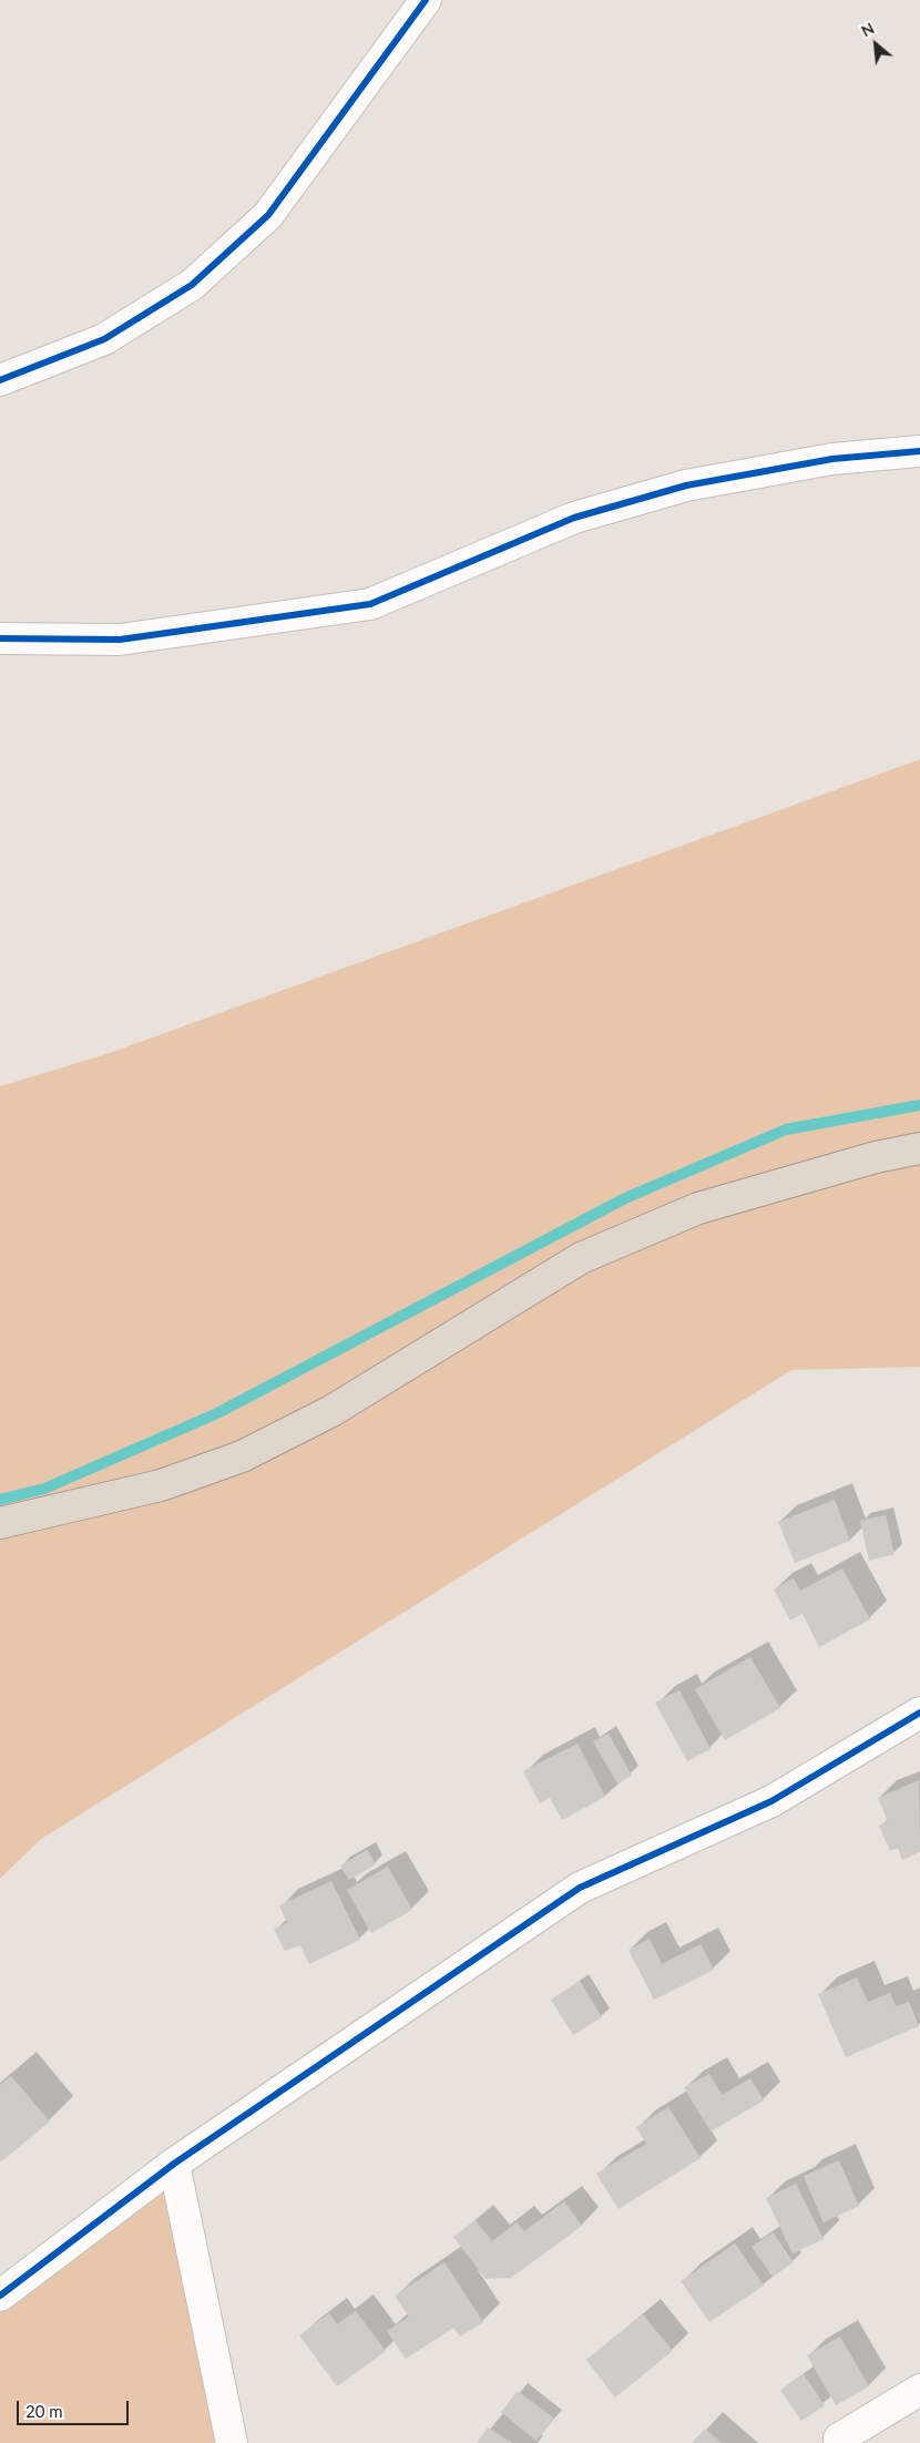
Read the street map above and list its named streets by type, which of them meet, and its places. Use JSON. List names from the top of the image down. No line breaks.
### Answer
{"scale_bar":"20 m","north":"top left"}
